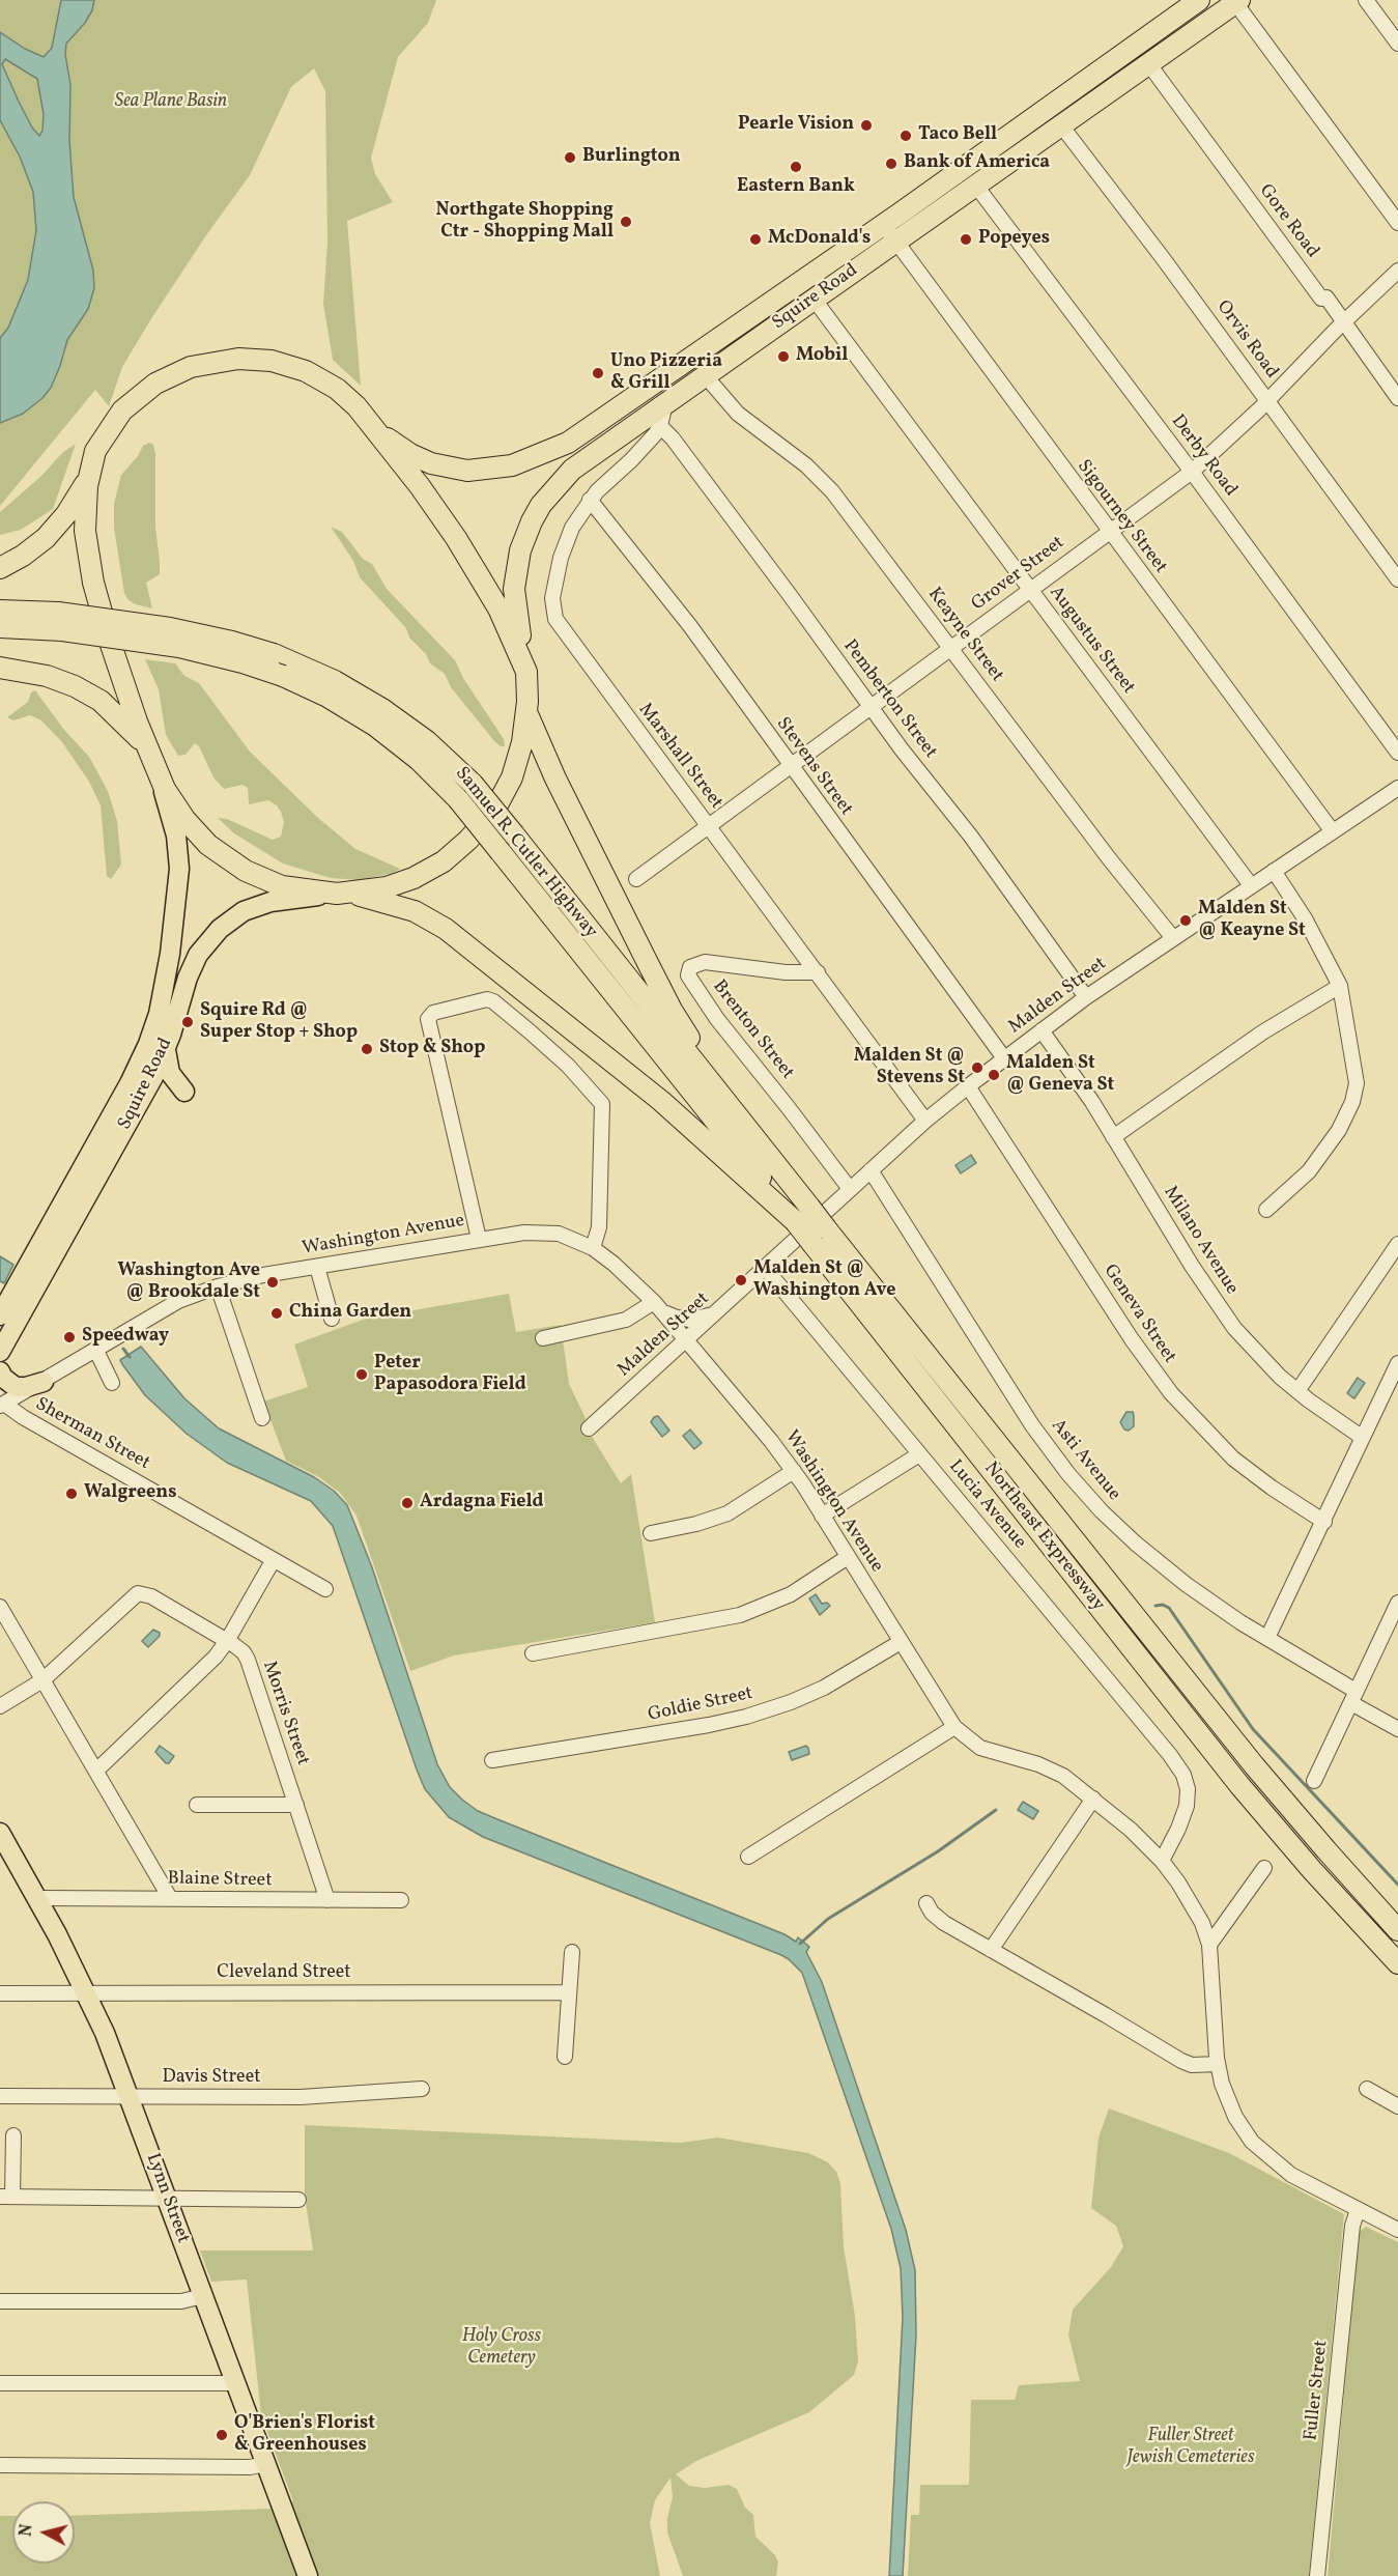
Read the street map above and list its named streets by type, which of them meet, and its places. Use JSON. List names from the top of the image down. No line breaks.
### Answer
{"streets":{"highway":["Squire Road","Samuel R. Cutler Highway","Northeast Expressway"],"main road":["Lynn Street"],"street":["Gore Road","Orvis Road","Derby Road","Sigourney Street","Grover Street","Keayne Street","Augustus Street","Pemberton Street","Marshall Street","Stevens Street","Malden Street","Brenton Street","Washington Avenue","Milano Avenue","Geneva Street","Sherman Street","Asti Avenue","Lucia Avenue","Goldie Street","Morris Street","Blaine Street","Cleveland Street","Davis Street","Fuller Street"]},"crossings":[["Gore Road","Squire Road"],["Gore Road","Grover Street"],["Squire Road","Orvis Road"],["Squire Road","Derby Road"],["Squire Road","Sigourney Street"],["Squire Road","Keayne Street"],["Squire Road","Augustus Street"],["Squire Road","Marshall Street"],["Orvis Road","Grover Street"],["Derby Road","Grover Street"],["Sigourney Street","Grover Street"],["Sigourney Street","Malden Street"],["Grover Street","Keayne Street"],["Grover Street","Augustus Street"],["Grover Street","Pemberton Street"],["Grover Street","Marshall Street"],["Grover Street","Stevens Street"],["Keayne Street","Malden Street"],["Augustus Street","Malden Street"],["Pemberton Street","Marshall Street"],["Pemberton Street","Malden Street"],["Marshall Street","Stevens Street"],["Marshall Street","Malden Street"],["Marshall Street","Brenton Street"],["Stevens Street","Malden Street"],["Samuel R. Cutler Highway","Northeast Expressway"],["Malden Street","Brenton Street"],["Malden Street","Washington Avenue"],["Malden Street","Milano Avenue"],["Malden Street","Geneva Street"],["Malden Street","Asti Avenue"],["Malden Street","Lucia Avenue"],["Washington Avenue","Sherman Street"],["Washington Avenue","Lucia Avenue"],["Washington Avenue","Goldie Street"],["Washington Avenue","Fuller Street"],["Morris Street","Blaine Street"],["Blaine Street","Lynn Street"],["Cleveland Street","Lynn Street"],["Davis Street","Lynn Street"]],"parks":["Sea Plane Basin","Holy Cross Cemetery","Fuller Street Jewish Cemeteries"],"places":["Pearle Vision","Taco Bell","Burlington","Bank of America","Eastern Bank","Northgate Shopping Ctr - Shopping Mall","McDonald's","Popeyes","Mobil","Uno Pizzeria & Grill","Malden St @ Keayne St","Squire Rd @ Super Stop + Shop","Stop & Shop","Malden St @ Stevens St","Malden St @ Geneva St","Malden St @ Washington Ave","Washington Ave @ Brookdale St","China Garden","Speedway","Peter Papasodora Field","Walgreens","Ardagna Field","O'Brien's Florist & Greenhouses"],"north":"left"}
